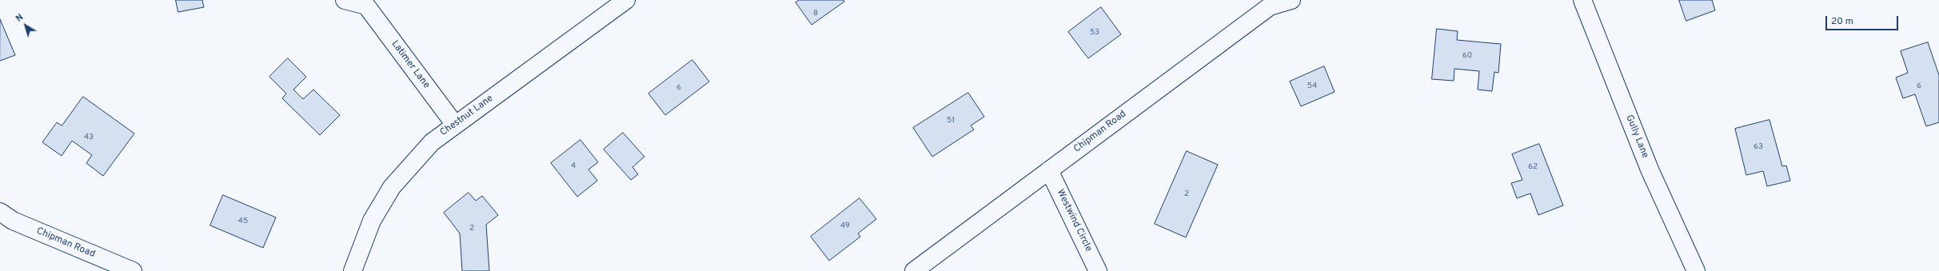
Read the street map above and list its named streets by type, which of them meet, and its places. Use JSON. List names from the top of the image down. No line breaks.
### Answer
{"streets":{"street":["Latimer Lane","Chestnut Lane","Chipman Road","Gully Lane","Westwind Circle"]},"crossings":[["Latimer Lane","Chestnut Lane"],["Chipman Road","Westwind Circle"]],"house_numbers":["8","53","60","54","6","6","51","43","63","4","62","2","45","49","2"],"scale_bar":"20 m","north":"top left"}
